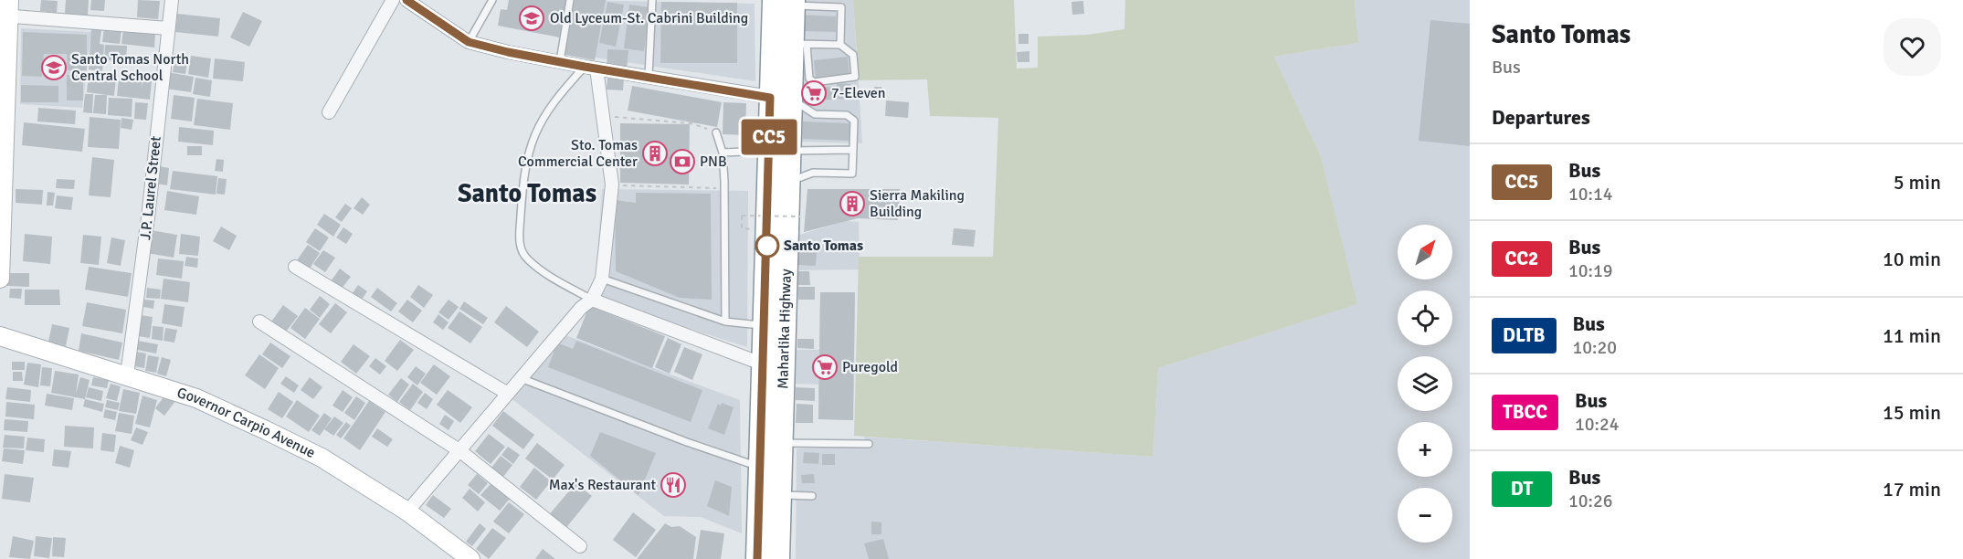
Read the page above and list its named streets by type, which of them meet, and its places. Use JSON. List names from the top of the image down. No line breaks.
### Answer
{"streets":{"highway":["Maharlika Highway"],"main road":["Governor Carpio Avenue"],"street":["J.P. Laurel Street"]},"crossings":[["J.P. Laurel Street","Governor Carpio Avenue"]],"districts":["Santo Tomas"],"places":{"school or university":["Old Lyceum-St. Cabrini Building","Santo Tomas North Central School"],"supermarket":["7-Eleven","Puregold"],"building":["Sto. Tomas Commercial Center","Sierra Makiling Building"],"bank":["PNB"],"other":["Santo Tomas"],"restaurant":["Max's Restaurant"]},"lines":["bus line CC5"],"north":"top right","page":{"on_map":"CC5","heading":[["Santo Tomas","Bus"],"Departures"],"list":[{"mark":"CC5","name":"Bus","note":"10:14","value":"5 min"},{"mark":"CC2","name":"Bus","note":"10:19","value":"10 min"},{"mark":"DLTB","name":"Bus","note":"10:20","value":"11 min"},{"mark":"TBCC","name":"Bus","note":"10:24","value":"15 min"},{"mark":"DT","name":"Bus","note":"10:26","value":"17 min"}],"map_buttons":["+","−"]}}
